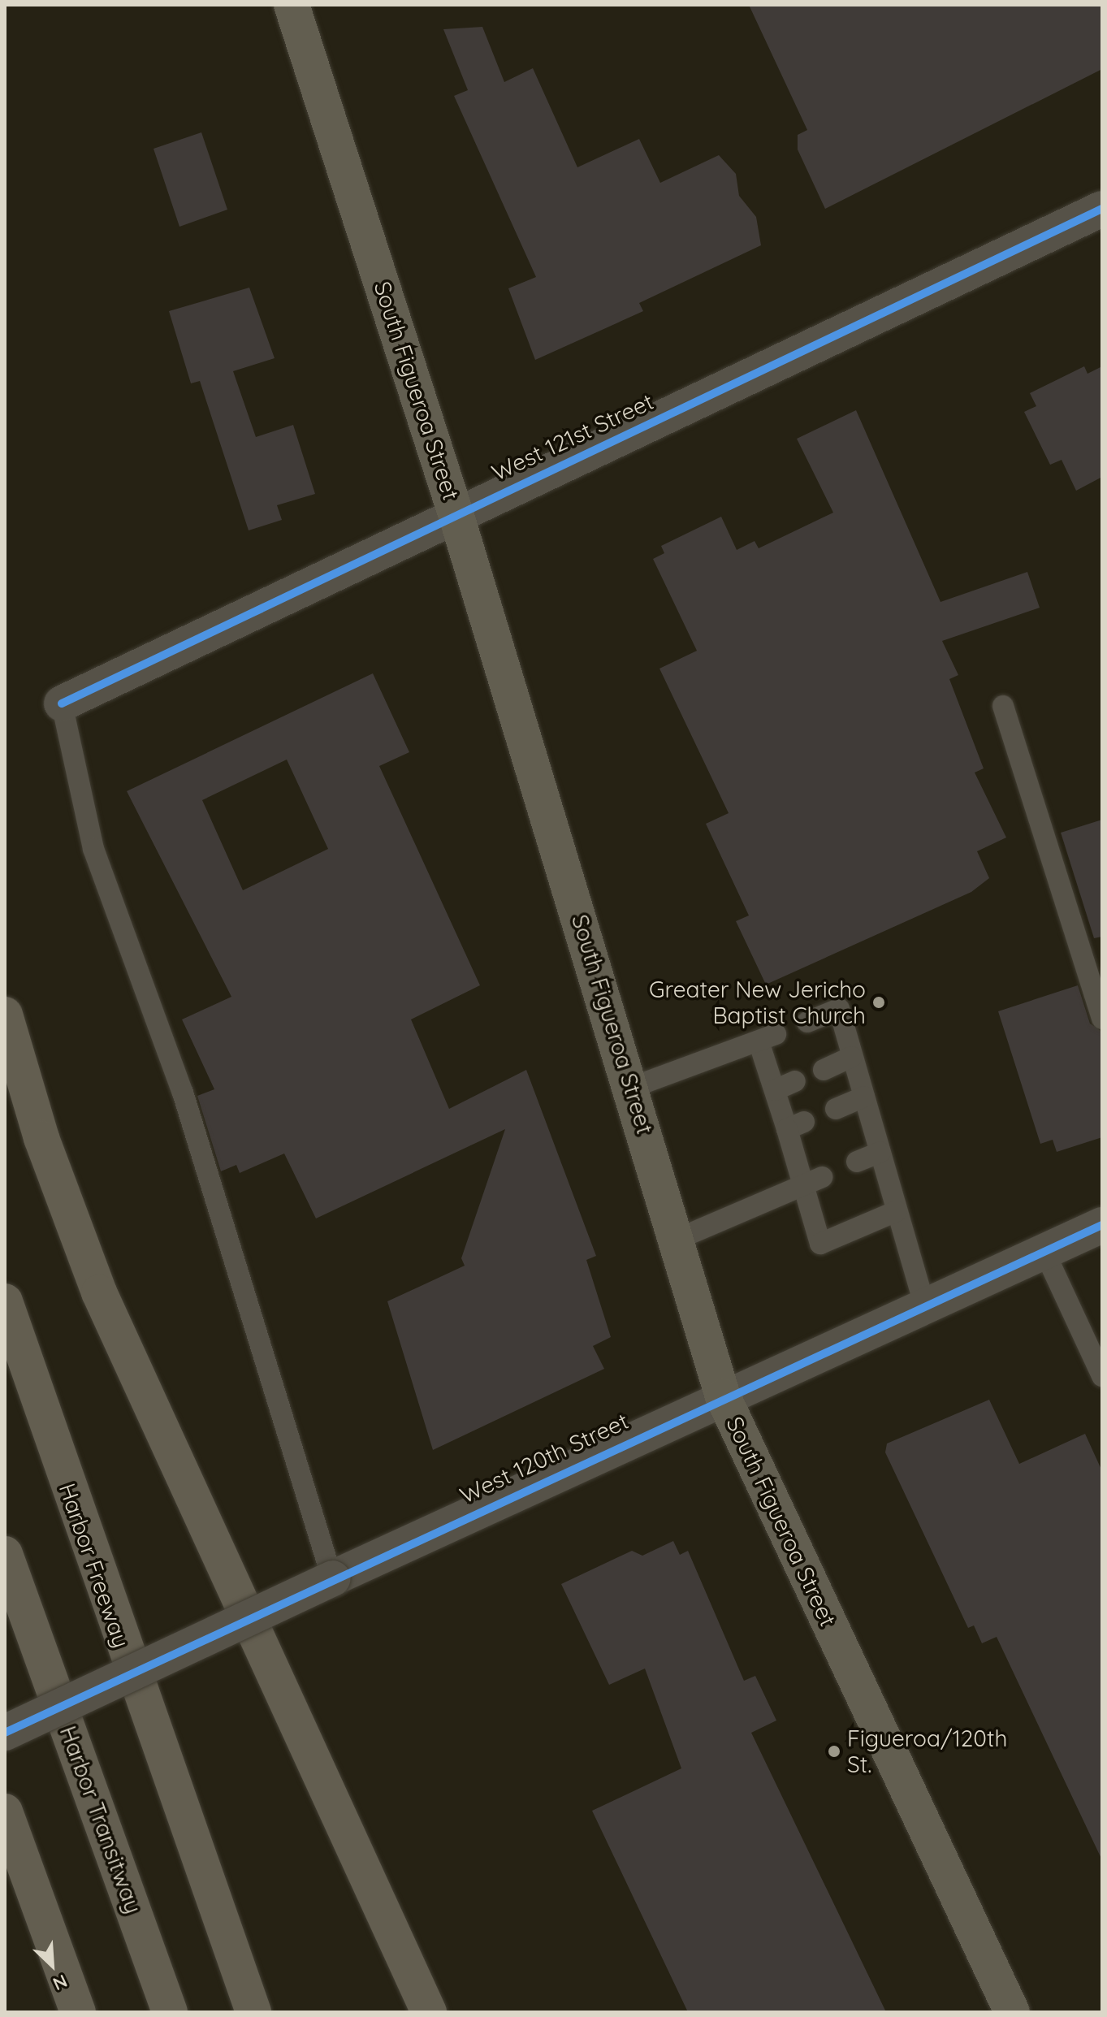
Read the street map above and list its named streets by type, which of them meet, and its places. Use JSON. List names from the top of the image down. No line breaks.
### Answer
{"streets":{"highway":["Harbor Freeway","Harbor Transitway"],"main road":["South Figueroa Street"],"street":["West 121st Street","West 120th Street"]},"crossings":[["South Figueroa Street","West 121st Street"],["South Figueroa Street","West 120th Street"]],"places":["Greater New Jericho Baptist Church","Figueroa/120th St."],"north":"bottom right"}
